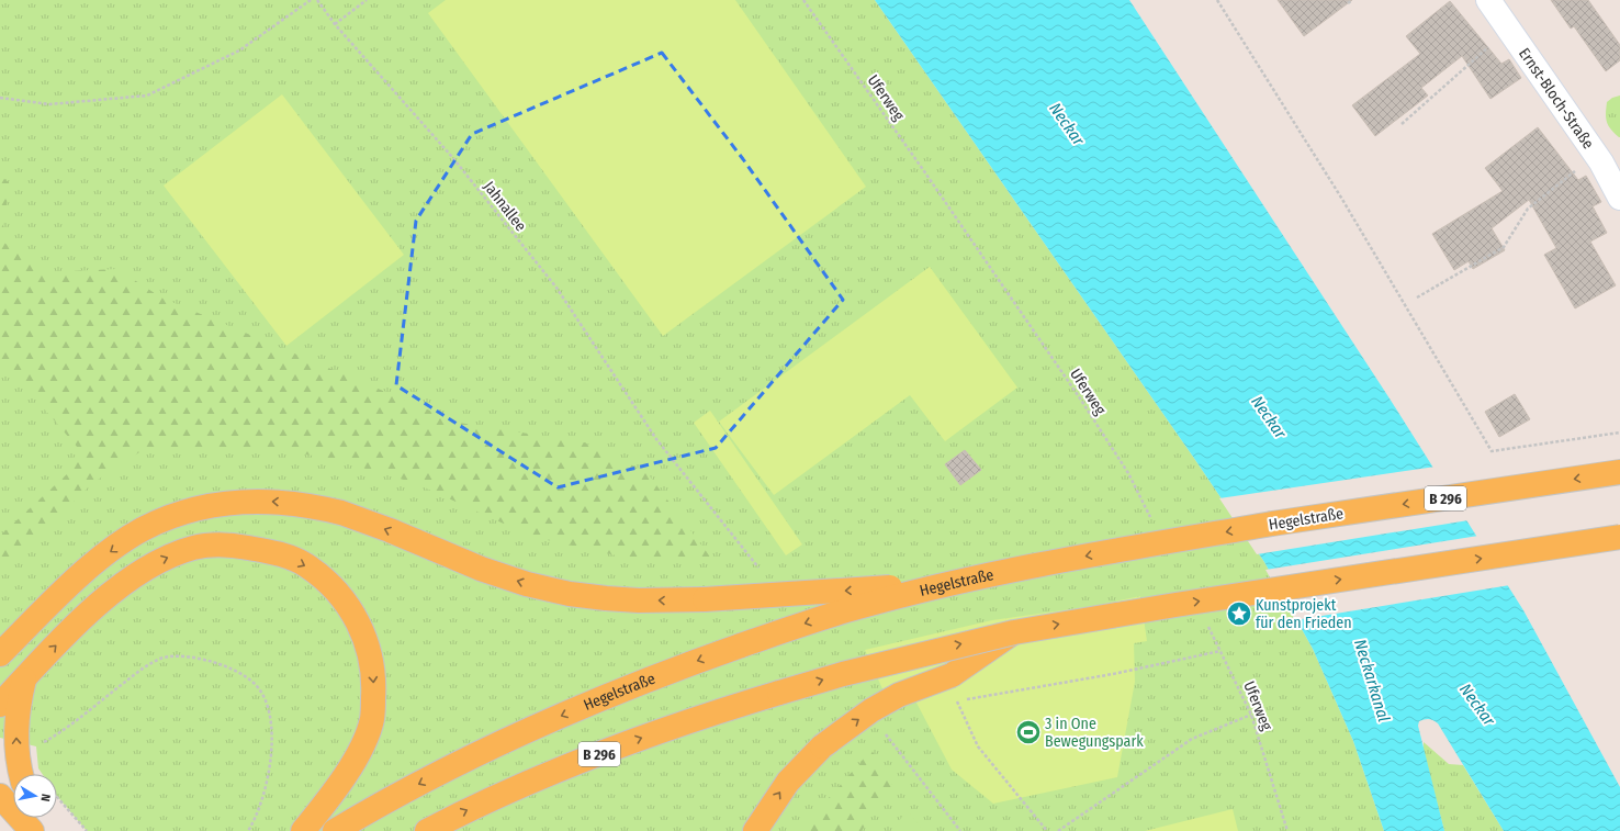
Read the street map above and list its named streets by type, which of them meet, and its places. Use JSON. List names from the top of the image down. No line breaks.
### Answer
{"streets":{"main road":["B 296","Hegelstraße"],"street":["Ernst-Bloch-Straße"],"path":["Uferweg","Jahnallee"]},"water":["Neckar","Neckarkanal"],"places":{"place":["Kunstprojekt für den Frieden"],"sports":["3 in One Bewegungspark"]},"north":"right"}
